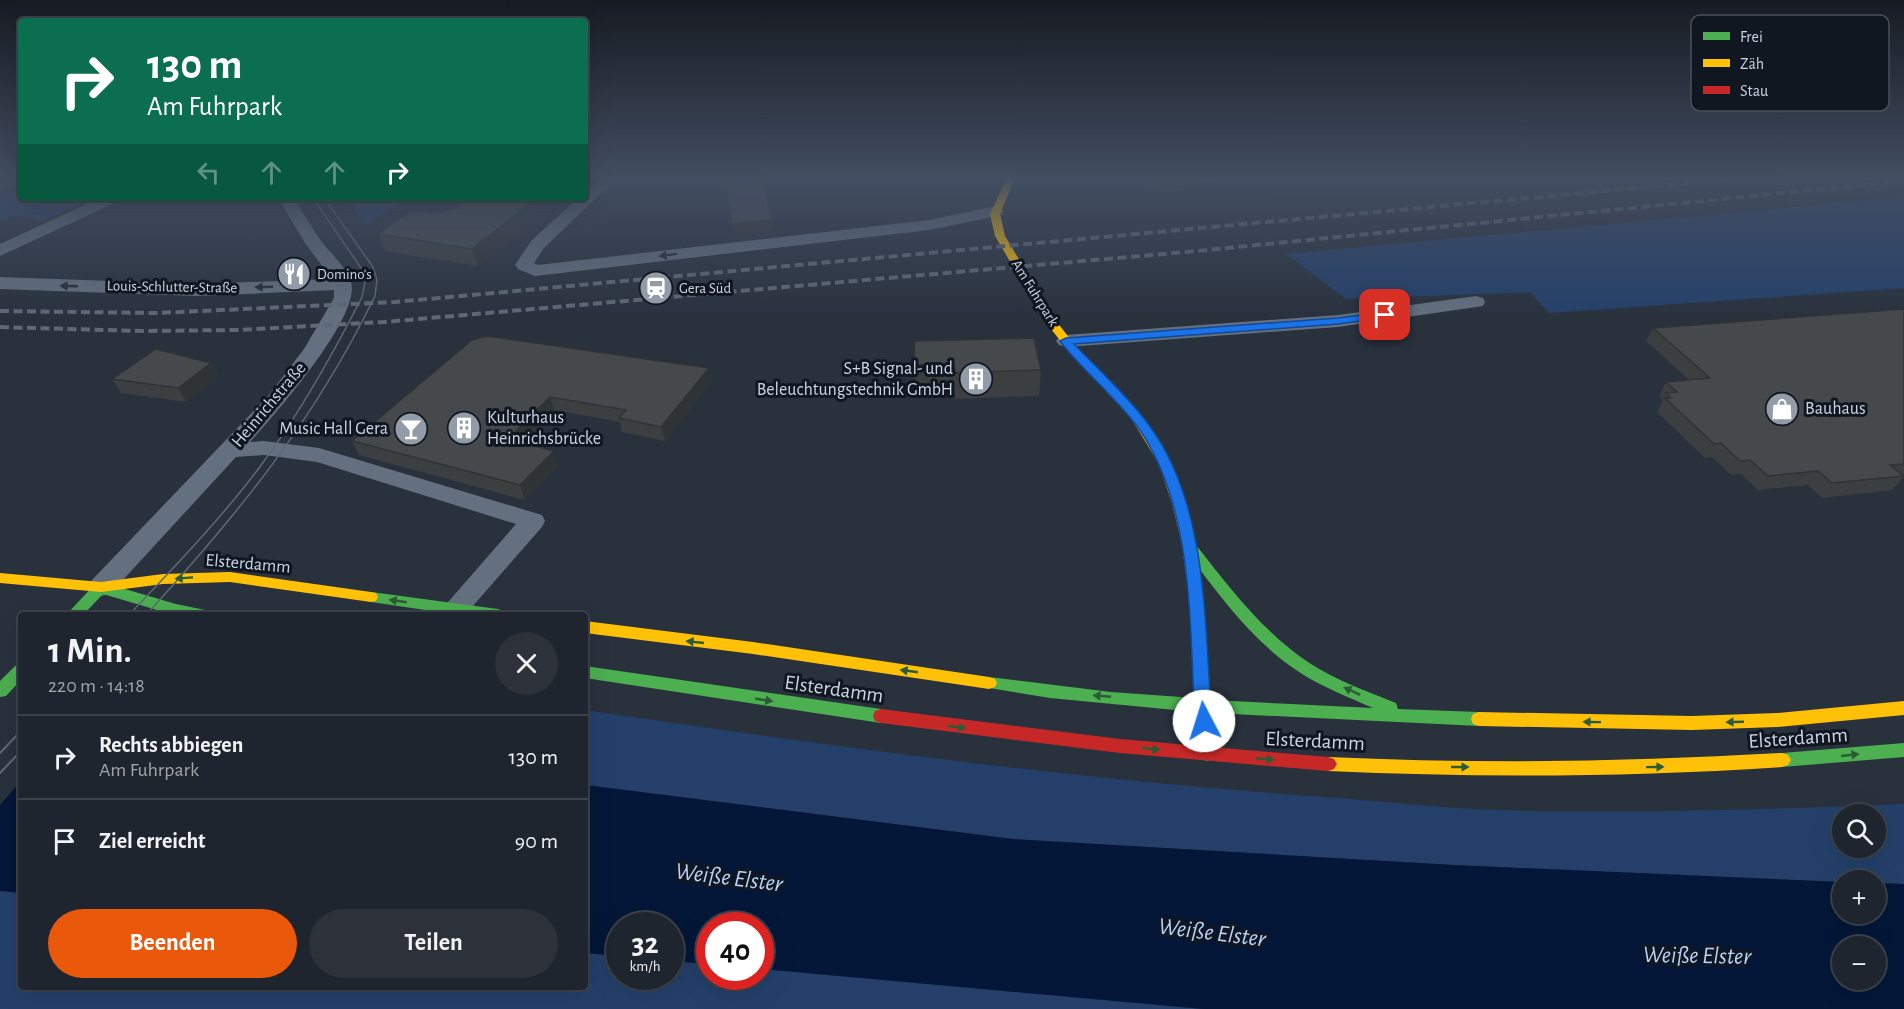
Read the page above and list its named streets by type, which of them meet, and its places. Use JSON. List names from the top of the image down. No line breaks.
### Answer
{"streets":{"main road":["Am Fuhrpark","Elsterdamm"],"street":["Louis-Schlutter-Straße","Heinrichstraße"]},"crossings":[["Louis-Schlutter-Straße","Heinrichstraße"],["Am Fuhrpark","Elsterdamm"],["Heinrichstraße","Elsterdamm"]],"one_way":["Louis-Schlutter-Straße"],"water":["Weiße Elster"],"places":{"restaurant":["Domino's"],"station":["Gera Süd"],"building":["S+B Signal- und Beleuchtungstechnik GmbH","Kulturhaus Heinrichsbrücke"],"shop":["Bauhaus"],"bar":["Music Hall Gera"]},"legend":["Frei","Zäh","Stau"],"page":{"turn":["130 m","Am Fuhrpark"],"heading":["1 Min.","220 m · 14:18"],"list":[{"name":"Rechts abbiegen","note":"Am Fuhrpark","value":"130 m"},{"name":"Ziel erreicht","value":"90 m"}],"map_buttons":["+","−"],"buttons":["Beenden","Teilen"],"speed":"32 km/h","limit":"40"}}
